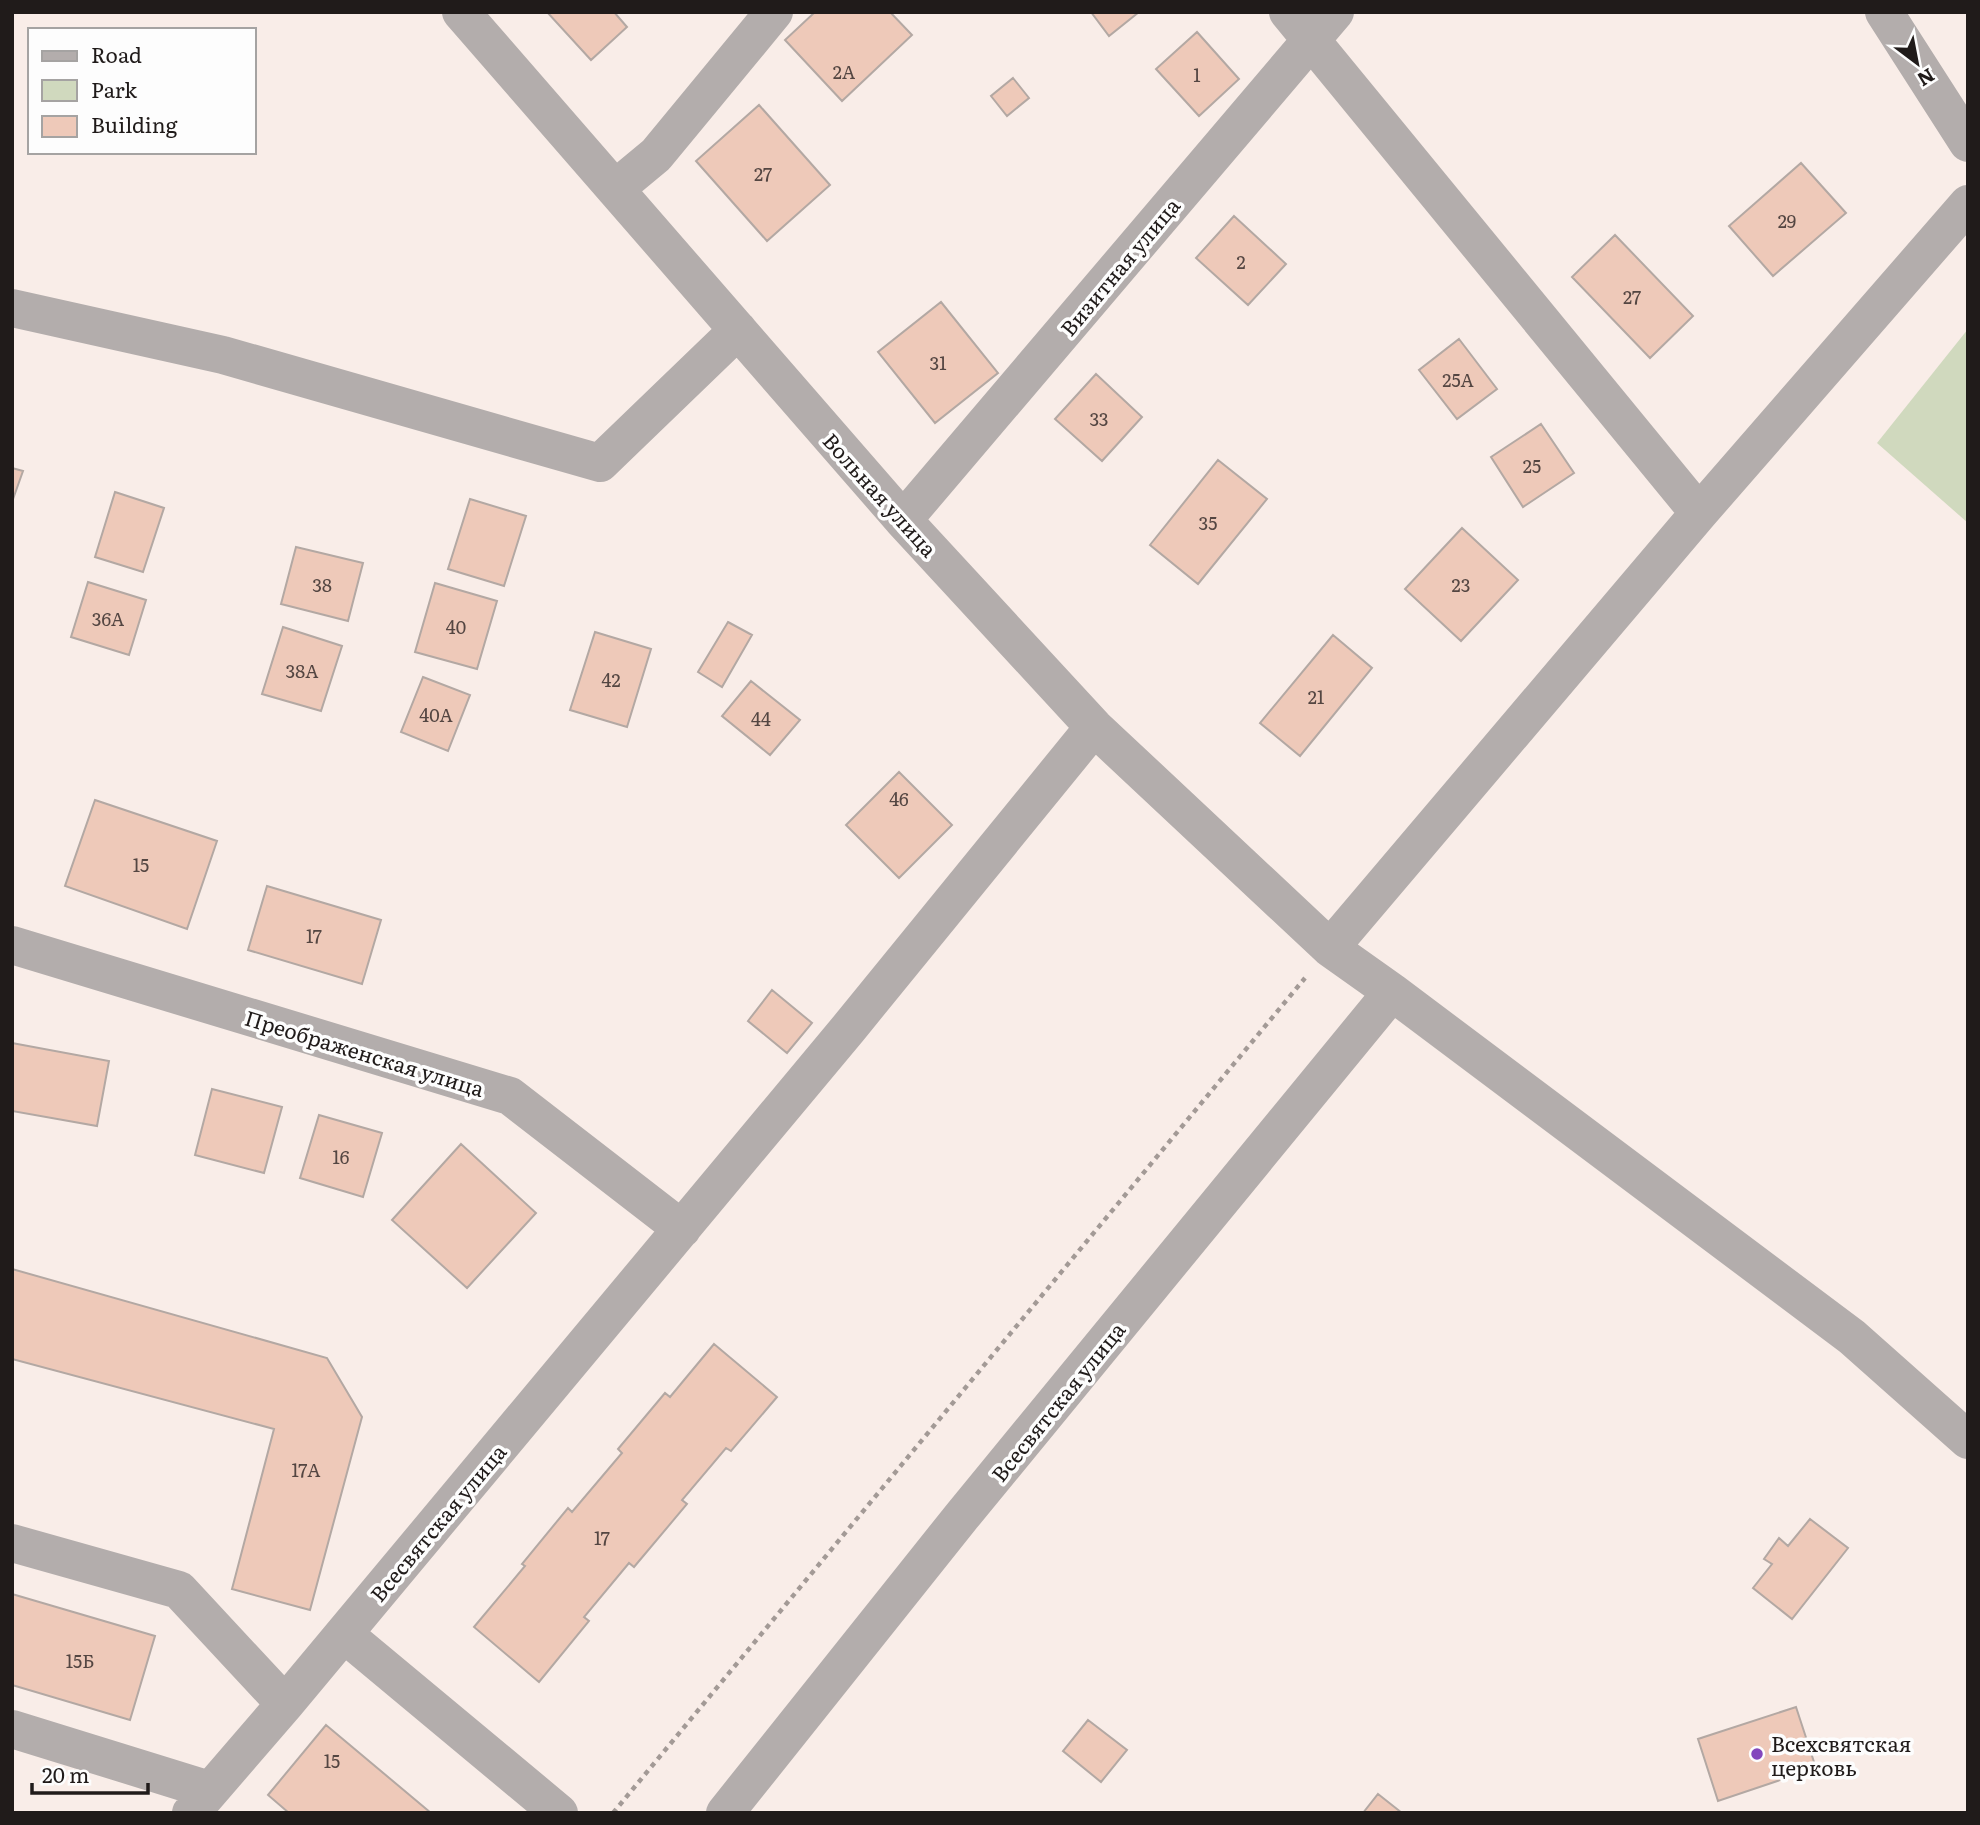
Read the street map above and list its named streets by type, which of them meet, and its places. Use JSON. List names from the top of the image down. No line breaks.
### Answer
{"streets":{"street":["Визитная улица","Вольная улица","Преображенская улица","Всесвятская улица"]},"crossings":[["Визитная улица","Вольная улица"],["Вольная улица","Всесвятская улица"],["Преображенская улица","Всесвятская улица"]],"places":["Всехсвятская церковь"],"house_numbers":["2А","1","27","29","2","27","31","25А","33","25","35","38","23","36А","40","38А","42","21","40А","44","46","15","17","16","17А","17","15Б","15"],"legend":["Road","Park","Building"],"scale_bar":"20 m","north":"bottom right"}
